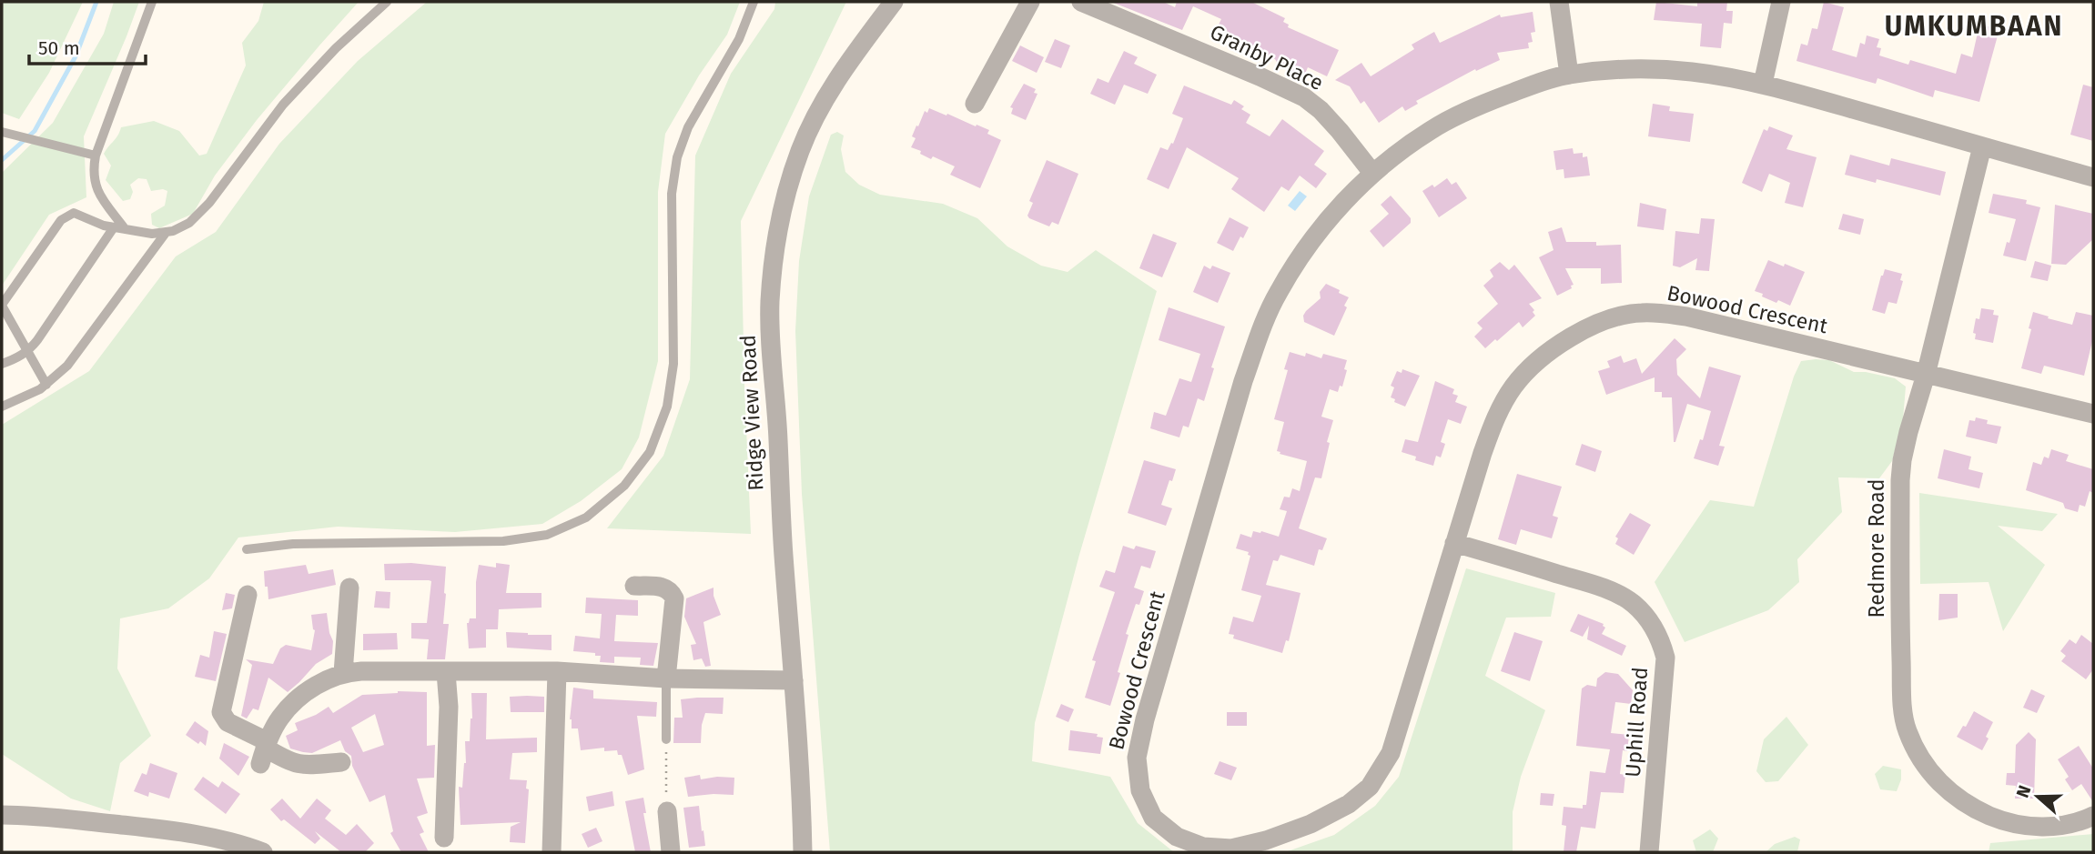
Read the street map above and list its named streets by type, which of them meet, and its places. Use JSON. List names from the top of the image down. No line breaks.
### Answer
{"streets":{"street":["Granby Place","Bowood Crescent","Ridge View Road","Redmore Road","Uphill Road"]},"crossings":[["Granby Place","Bowood Crescent"],["Bowood Crescent","Redmore Road"],["Bowood Crescent","Uphill Road"]],"districts":["UMKUMBAAN"],"scale_bar":"50 m","north":"left"}
